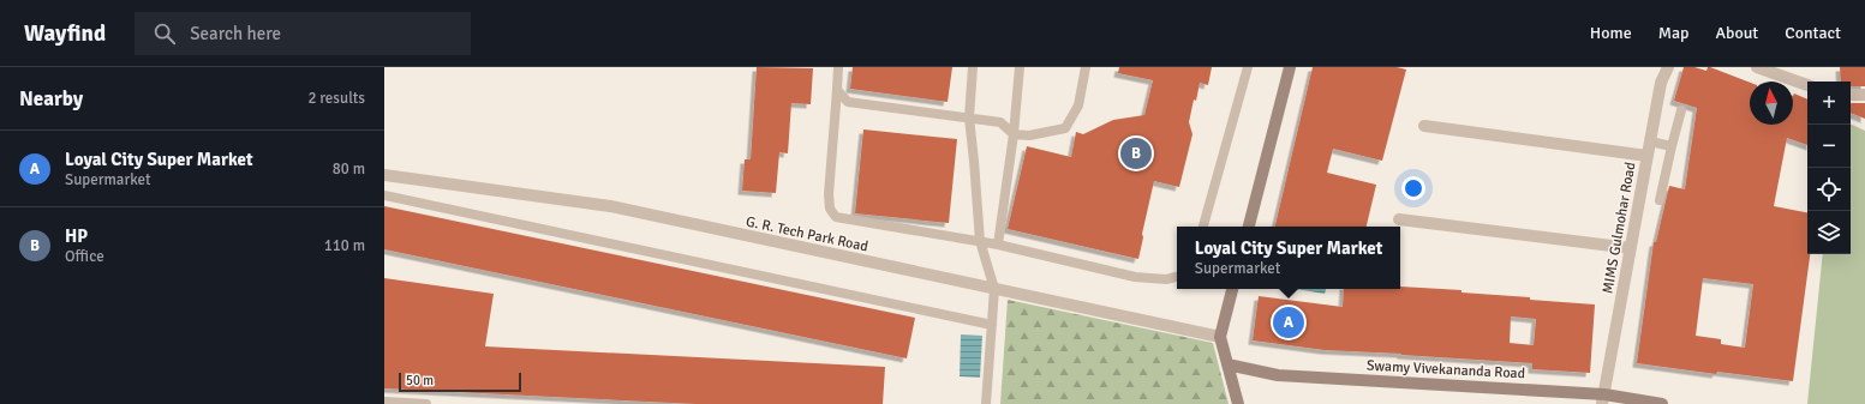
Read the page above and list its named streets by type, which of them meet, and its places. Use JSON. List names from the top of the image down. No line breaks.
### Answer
{"streets":{"street":["MIMS Gulmohar Road","G. R. Tech Park Road","Swamy Vivekananda Road"]},"crossings":[["MIMS Gulmohar Road","Swamy Vivekananda Road"]],"scale_bar":"50 m","north":"top","page":{"header":"Wayfind","search":"Search here","nav":["Home","Map","About","Contact"],"heading":["Nearby","2 results"],"map_buttons":["+","−"],"list":[{"mark":"A","name":"Loyal City Super Market","note":"Supermarket","value":"80 m"},{"mark":"B","name":"HP","note":"Office","value":"110 m"}],"pins":["B","A"],"popup":["Loyal City Super Market","Supermarket"],"scale":"50 m"}}
